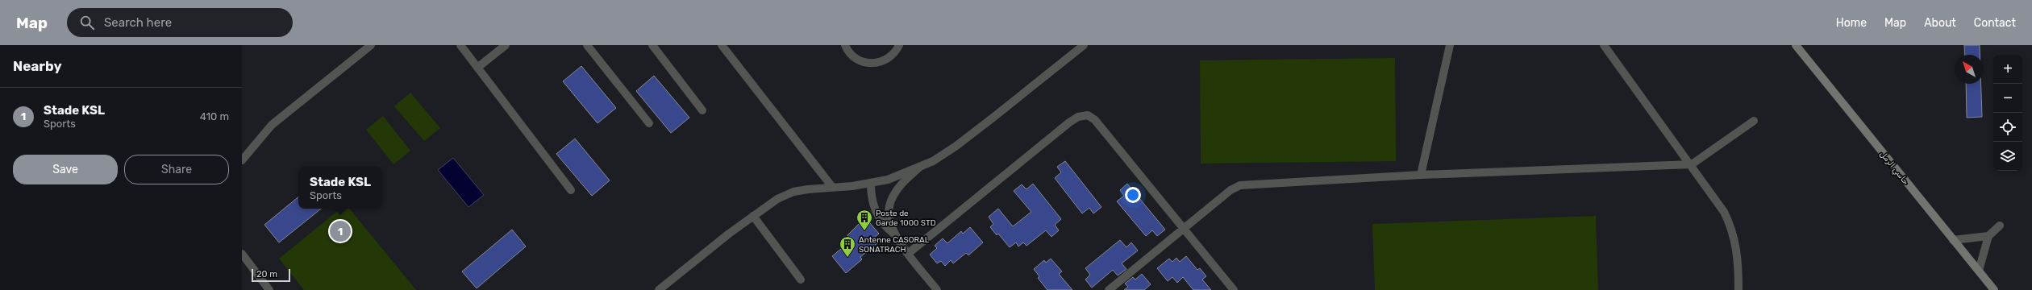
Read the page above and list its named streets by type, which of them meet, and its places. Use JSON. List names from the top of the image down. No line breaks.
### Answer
{"streets":{"main road":["حاسي الرمل"]},"places":{"building":["Poste de Garde 1000 STD","Antenne CASORAL SONATRACH"]},"scale_bar":"20 m","north":"top left","page":{"header":"Map","search":"Search here","nav":["Home","Map","About","Contact"],"heading":"Nearby","map_buttons":["+","−"],"list":[{"mark":"1","name":"Stade KSL","note":"Sports","value":"410 m"}],"buttons":["Save","Share"],"popup":["Stade KSL","Sports"],"pins":"1","scale":"20 m"}}
